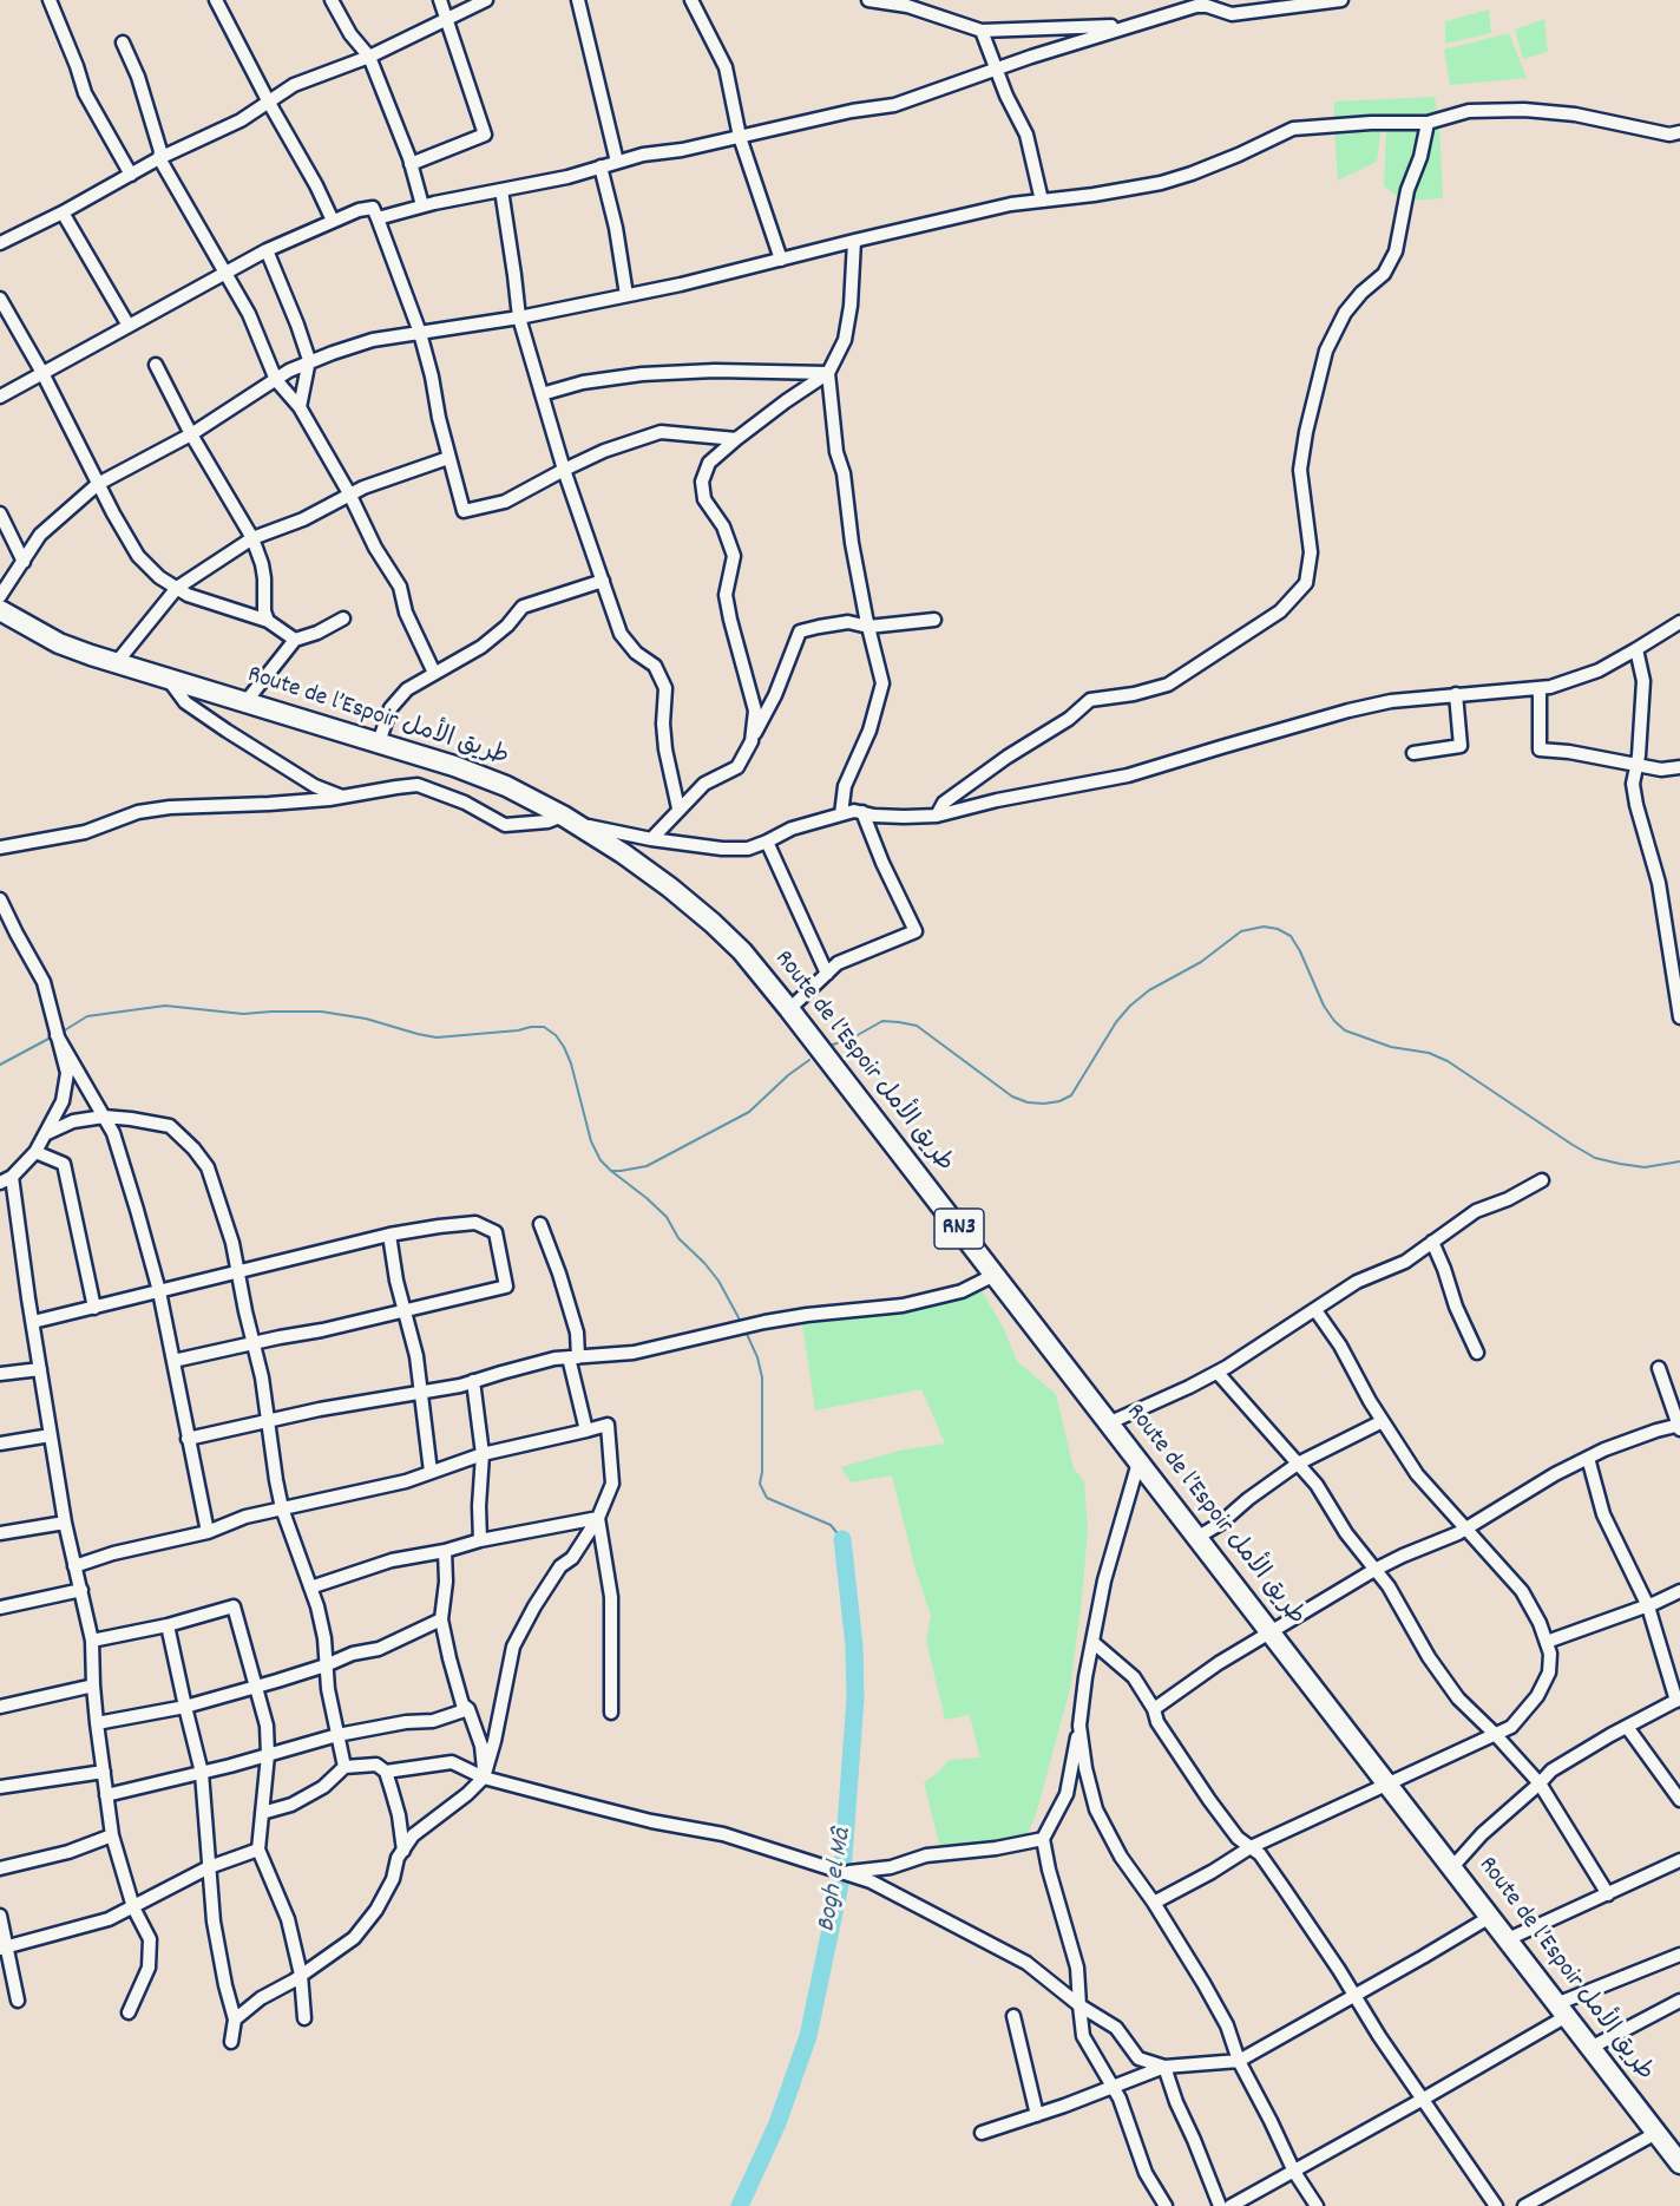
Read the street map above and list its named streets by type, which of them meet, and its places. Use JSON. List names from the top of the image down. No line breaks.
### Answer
{"streets":{"highway":["Route de l’Espoir طريق الأمل","RN3"]},"water":["Bogh el Mâ"]}
